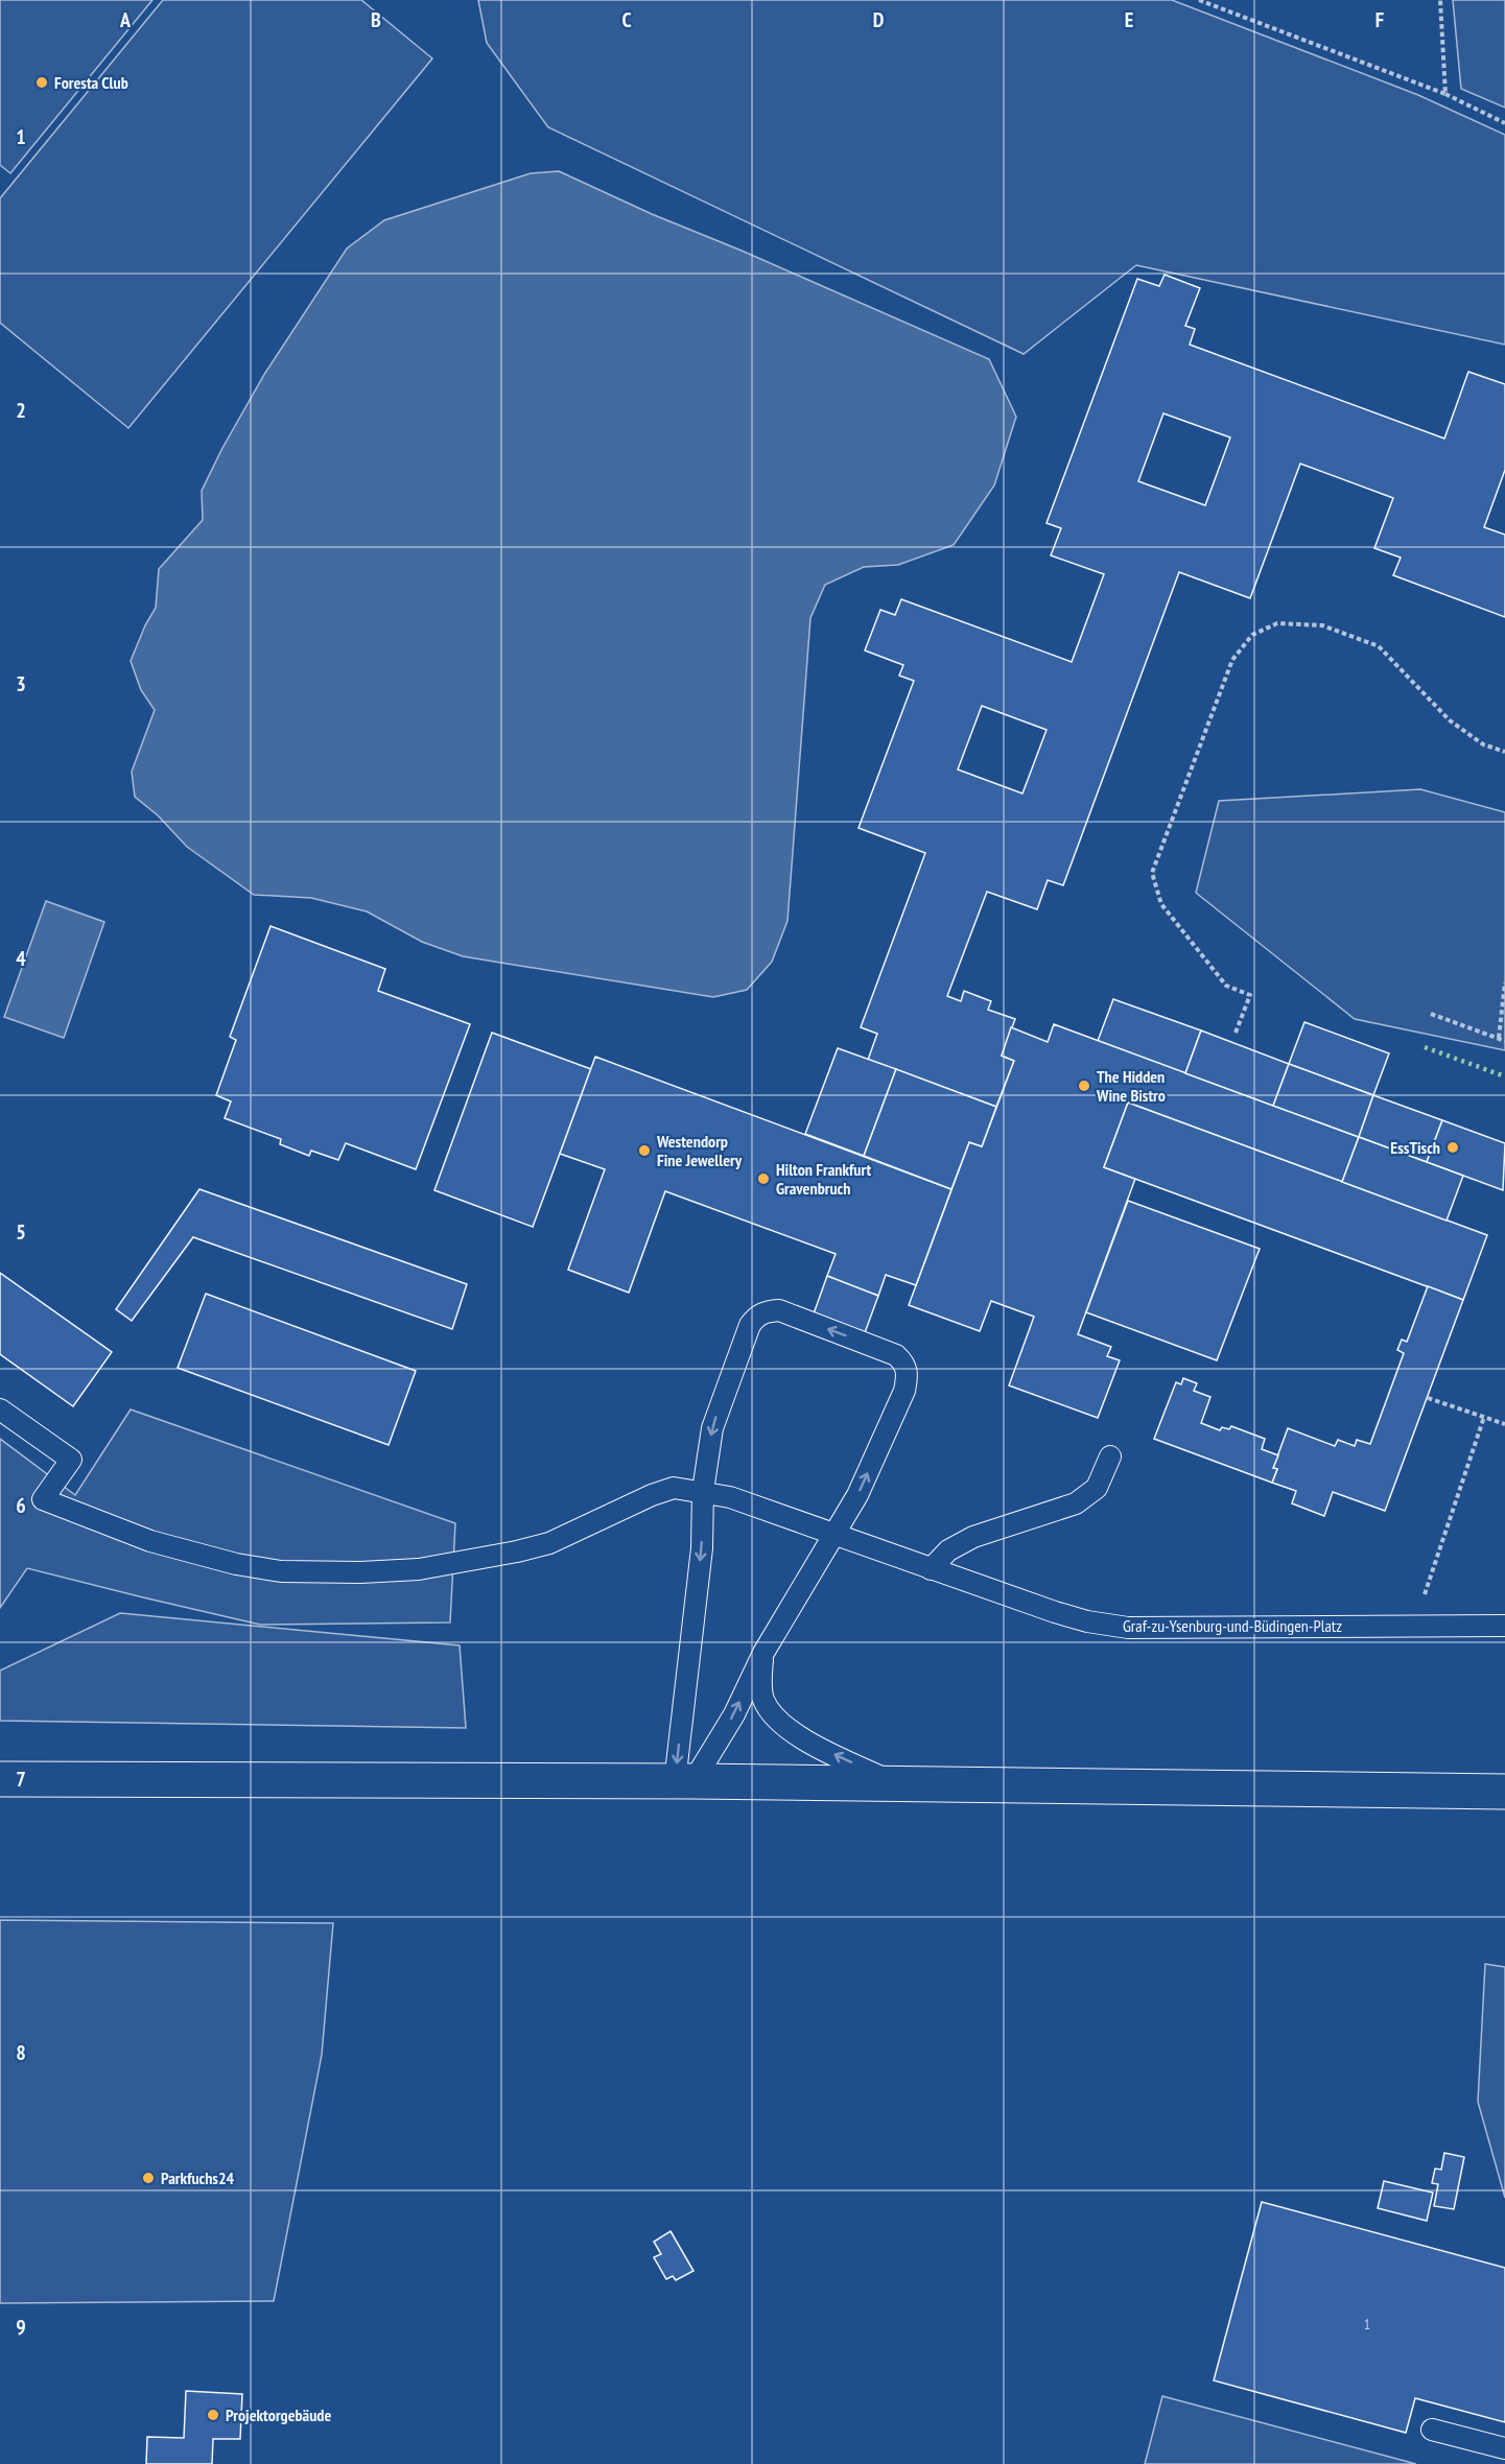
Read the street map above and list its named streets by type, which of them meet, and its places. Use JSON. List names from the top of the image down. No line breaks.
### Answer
{"streets":{"lane":["Graf-zu-Ysenburg-und-Büdingen-Platz"]},"places":["Foresta Club","The Hidden Wine Bistro","EssTisch","Westendorp Fine Jewellery","Hilton Frankfurt Gravenbruch","Parkfuchs24","Projektorgebäude"],"house_numbers":["1"],"grid":{"columns":["A","B","C","D","E","F"],"rows":["1","2","3","4","5","6","7","8","9"]}}
